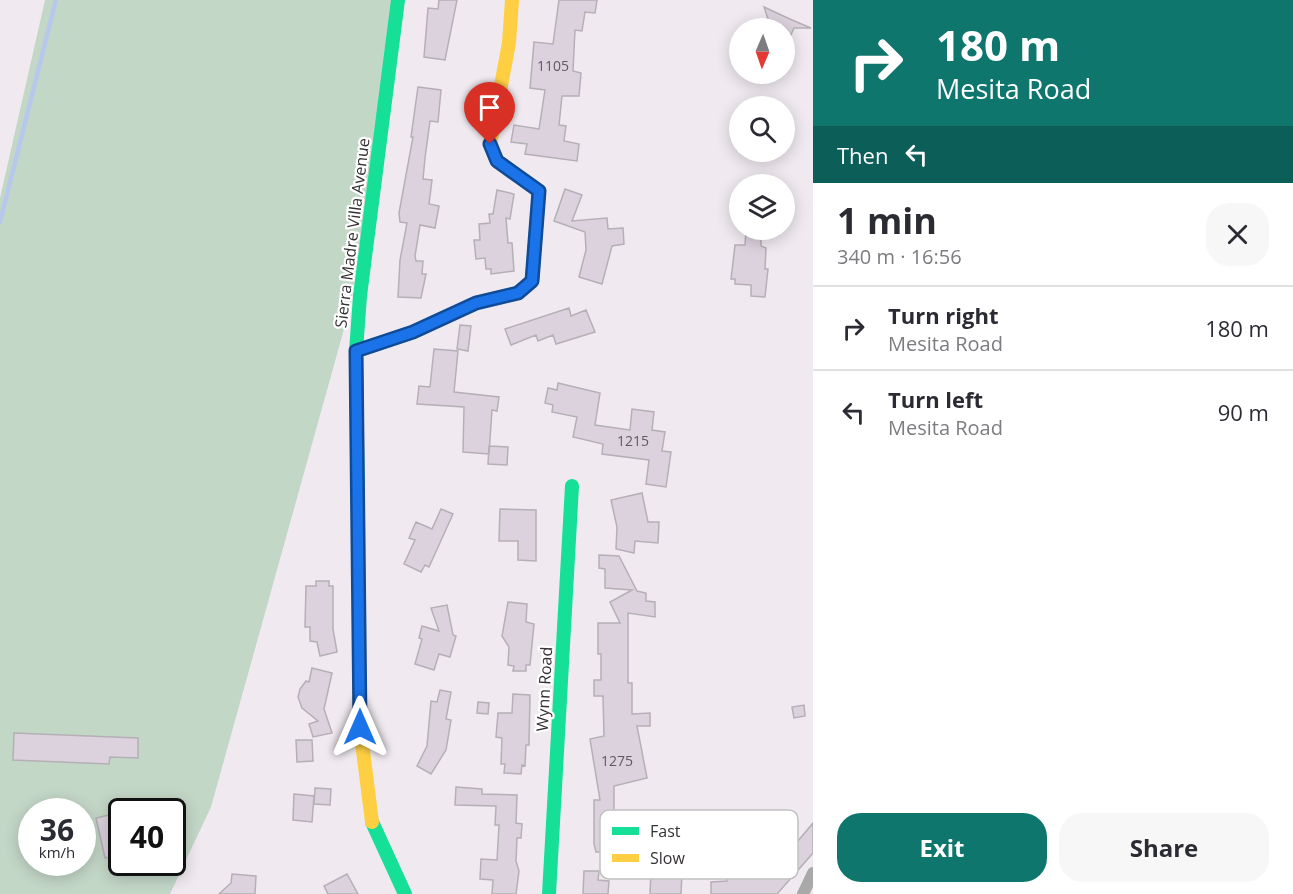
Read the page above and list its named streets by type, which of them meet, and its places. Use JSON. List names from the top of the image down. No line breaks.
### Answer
{"streets":{"street":["Sierra Madre Villa Avenue","Wynn Road"]},"house_numbers":["1105","1215","1275"],"legend":["Fast","Slow"],"north":"bottom","page":{"turn":["180 m","Mesita Road"],"then":"Then","heading":["1 min","340 m · 16:56"],"list":[{"name":"Turn right","note":"Mesita Road","value":"180 m"},{"name":"Turn left","note":"Mesita Road","value":"90 m"}],"speed":"36 km/h","limit":"40","buttons":["Exit","Share"]}}
